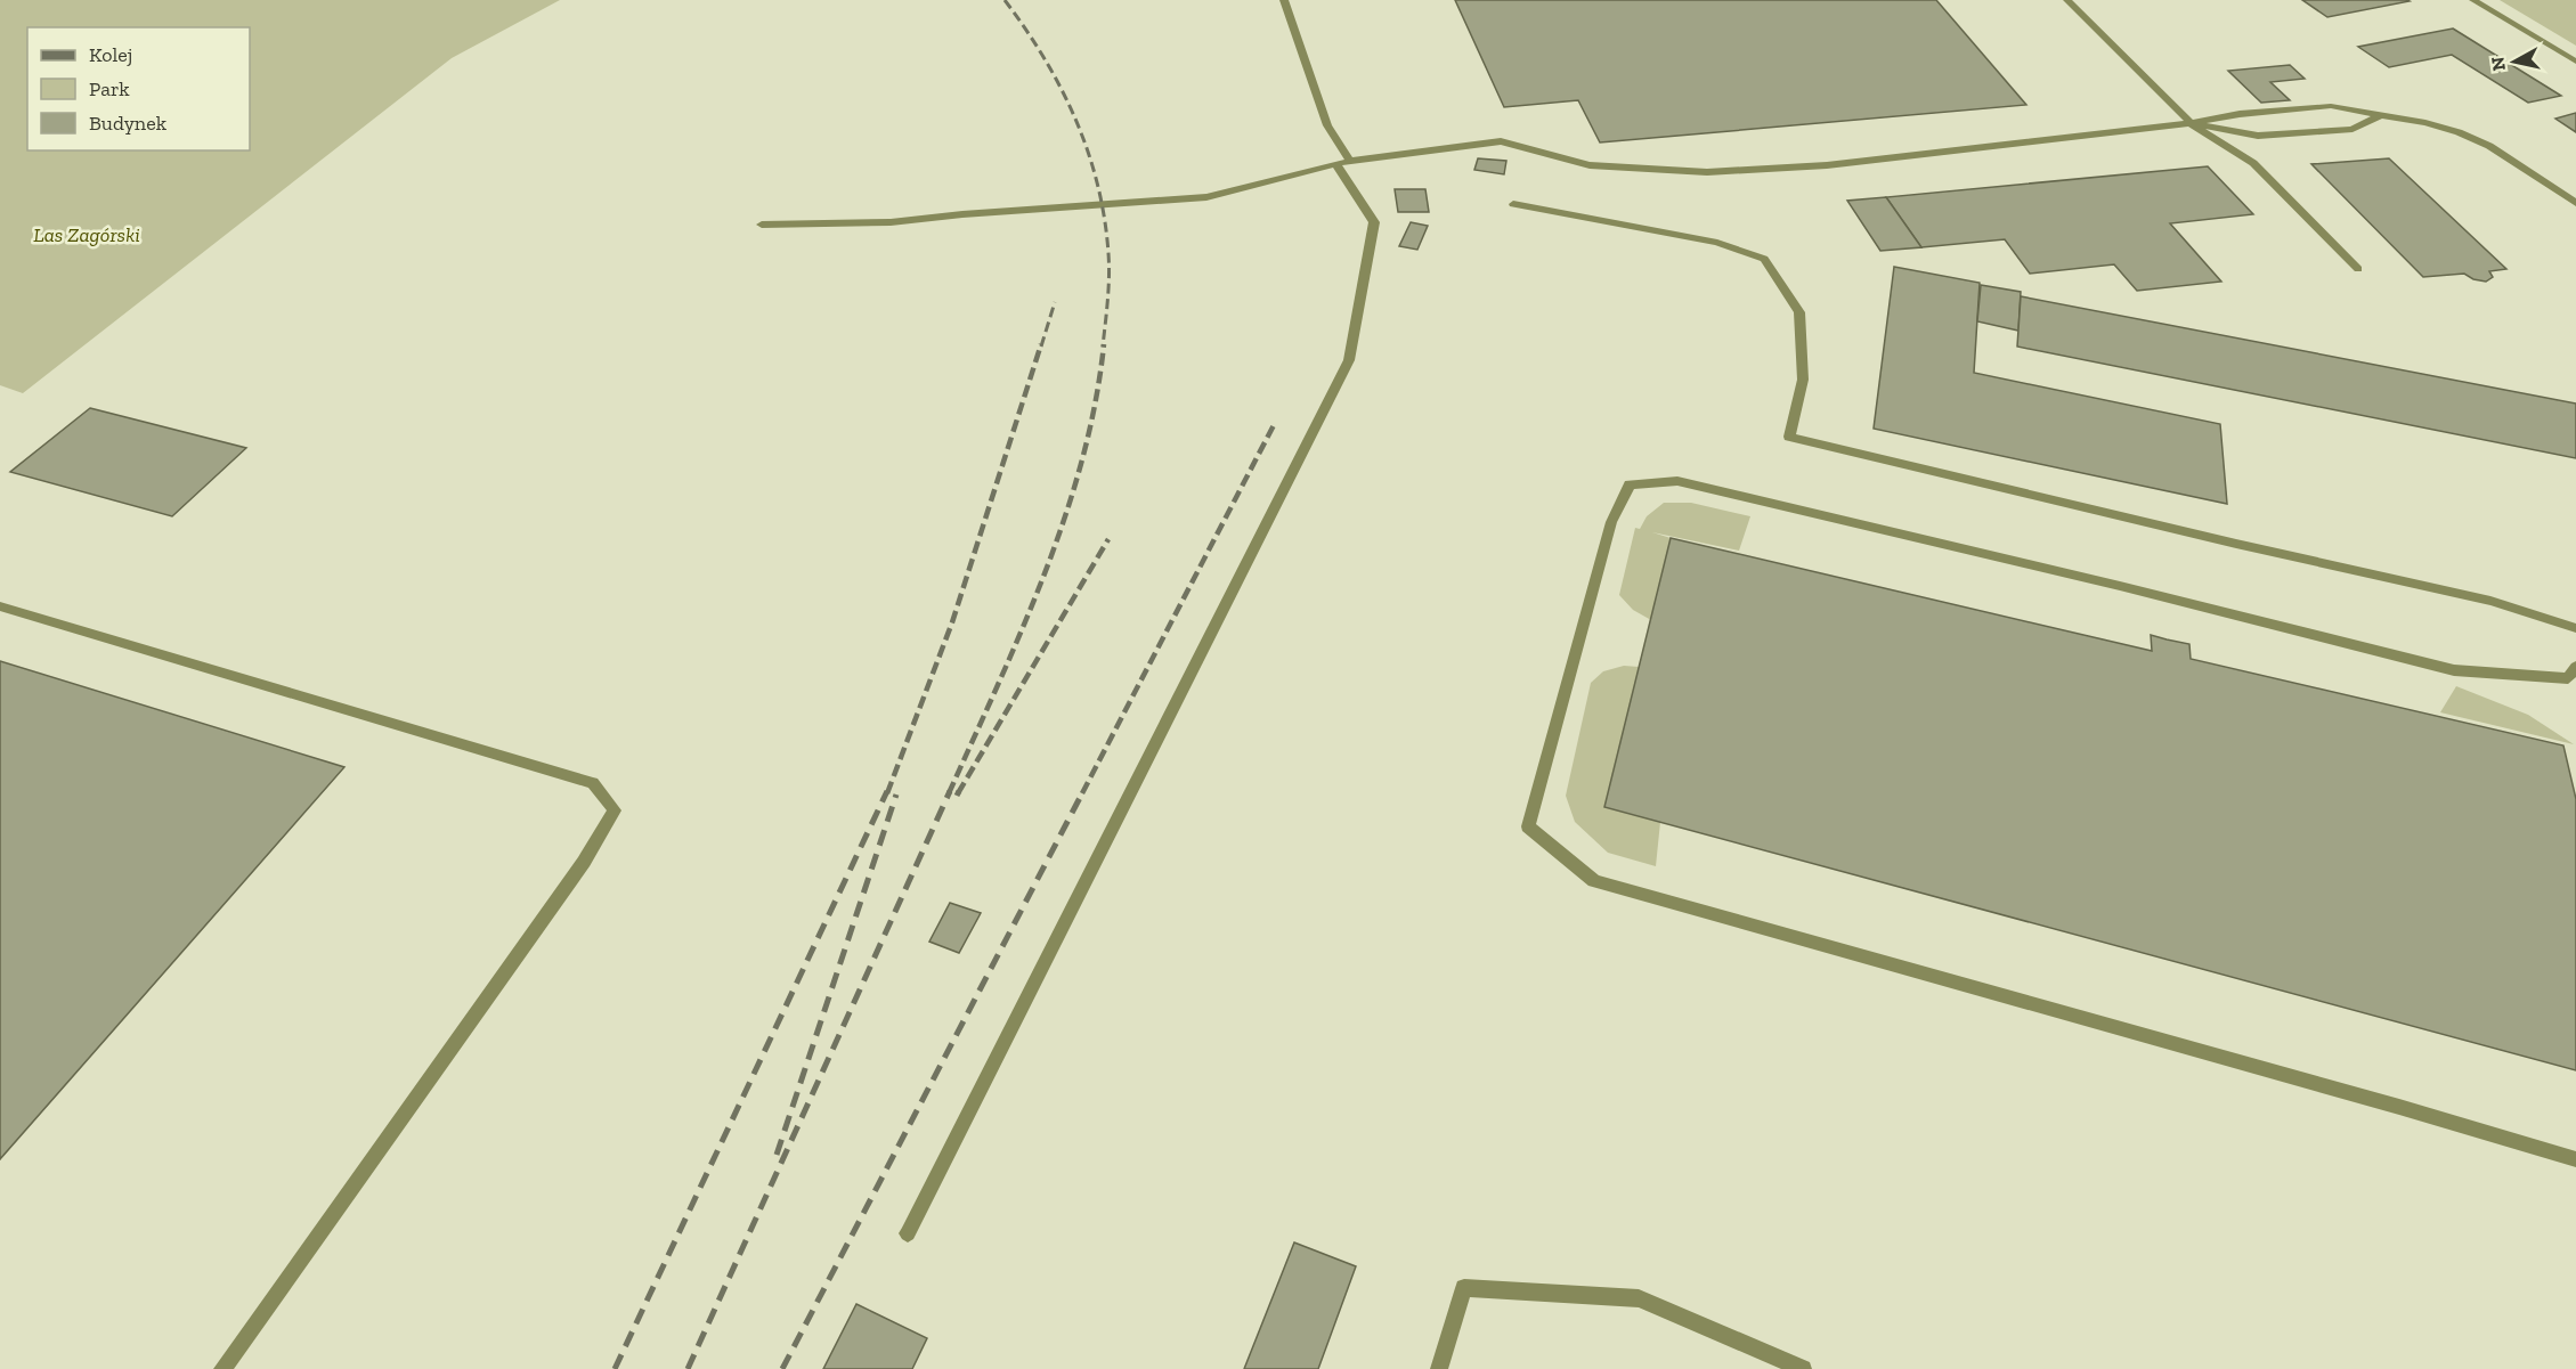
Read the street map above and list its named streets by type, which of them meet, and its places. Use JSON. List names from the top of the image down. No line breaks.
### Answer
{"parks":["Las Zagórski"],"legend":["Kolej","Park","Budynek"],"north":"left"}
